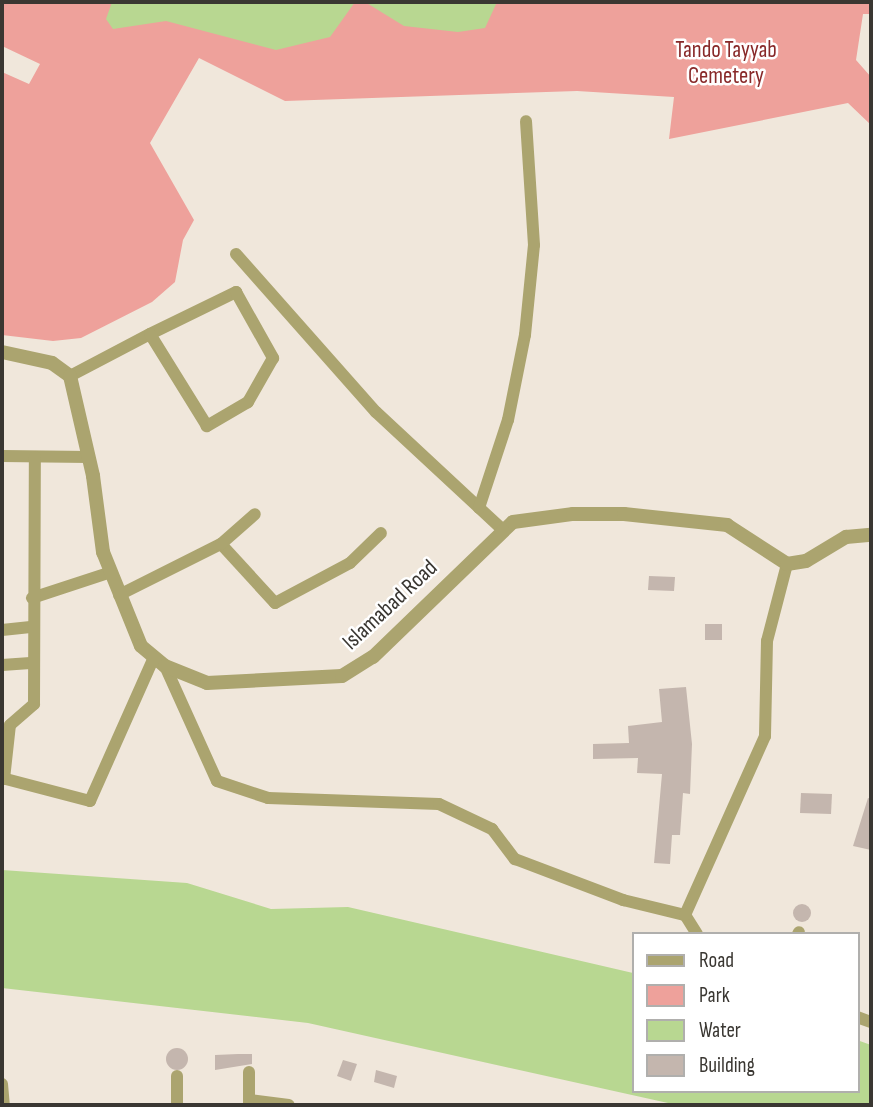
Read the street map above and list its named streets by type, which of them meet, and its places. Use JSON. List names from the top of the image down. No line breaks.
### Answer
{"streets":{"street":["Islamabad Road"]},"parks":["Tando Tayyab Cemetery"],"legend":["Road","Park","Water","Building"]}
